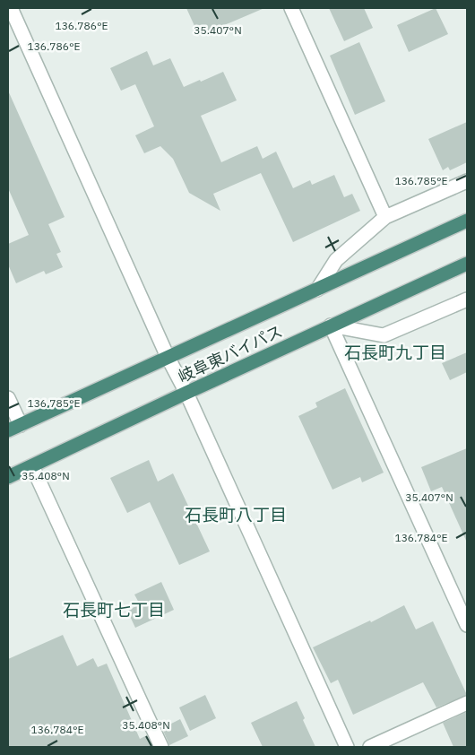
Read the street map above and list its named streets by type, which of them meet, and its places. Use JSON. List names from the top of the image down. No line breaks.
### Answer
{"streets":{"highway":["岐阜東バイパス"]},"districts":["石長町九丁目","石長町八丁目","石長町七丁目"],"coordinates":["136.786°E","35.407°N","136.785°E","35.408°N","136.784°E"]}
